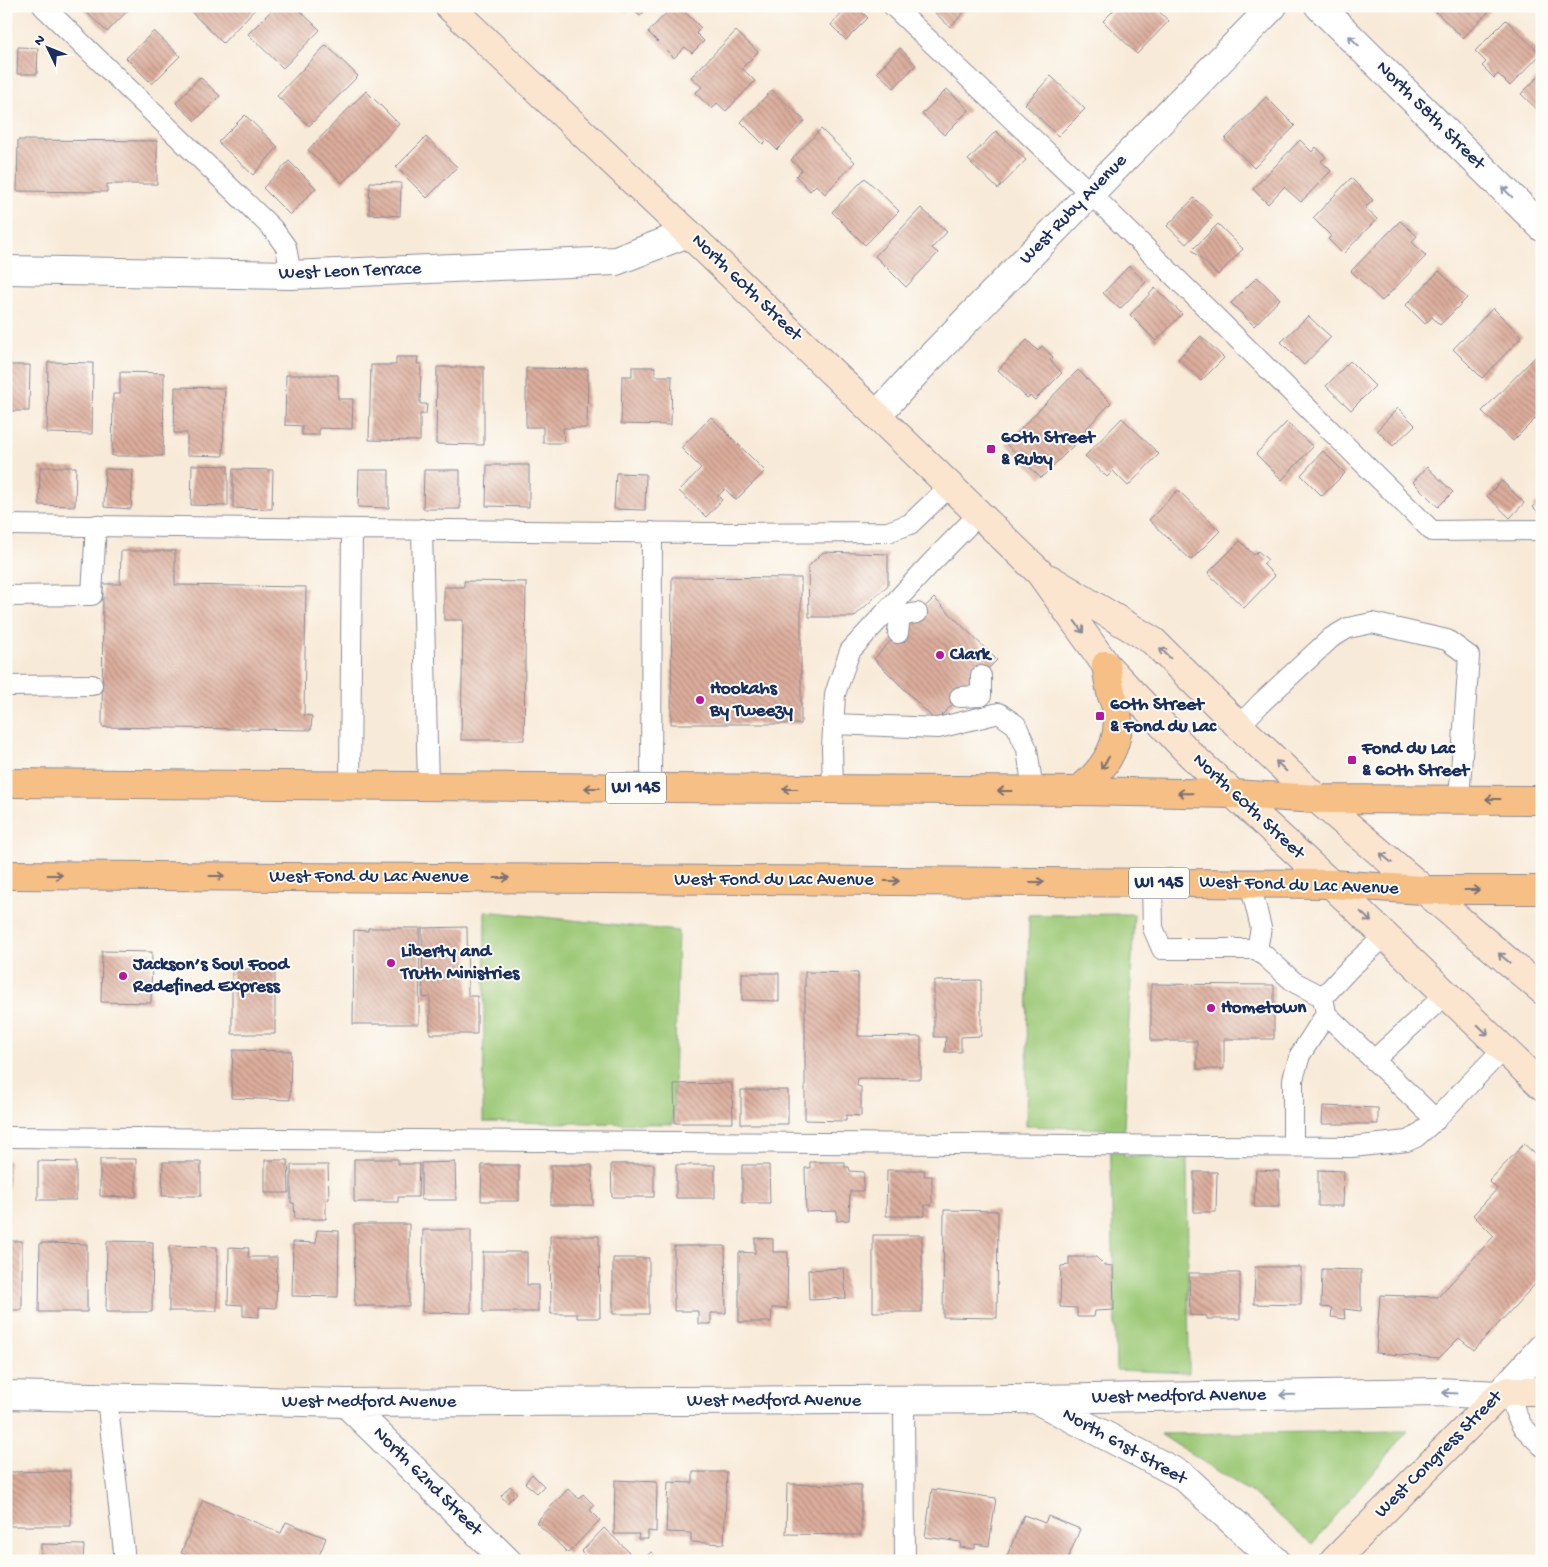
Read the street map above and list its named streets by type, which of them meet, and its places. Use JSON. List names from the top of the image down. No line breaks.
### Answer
{"streets":{"main road":["North 60th Street","WI 145","West Fond du Lac Avenue","West Medford Avenue","West Congress Street"],"street":["North 58th Street","West Ruby Avenue","West Leon Terrace","North 61st Street","North 62nd Street"]},"crossings":[["West Ruby Avenue","North 60th Street"],["West Leon Terrace","North 60th Street"],["North 60th Street","WI 145"],["North 60th Street","West Fond du Lac Avenue"],["West Medford Avenue","North 61st Street"],["West Medford Avenue","West Congress Street"],["West Medford Avenue","North 62nd Street"]],"one_way":["North 58th Street"],"places":{"transit":["60th Street & Ruby","60th Street & Fond du Lac","Fond du Lac & 60th Street"],"other":["Clark","Hookahs By Tweezy","Liberty and Truth Ministries","Jackson’s Soul Food Redefined Express","Hometown"]},"north":"top left"}
